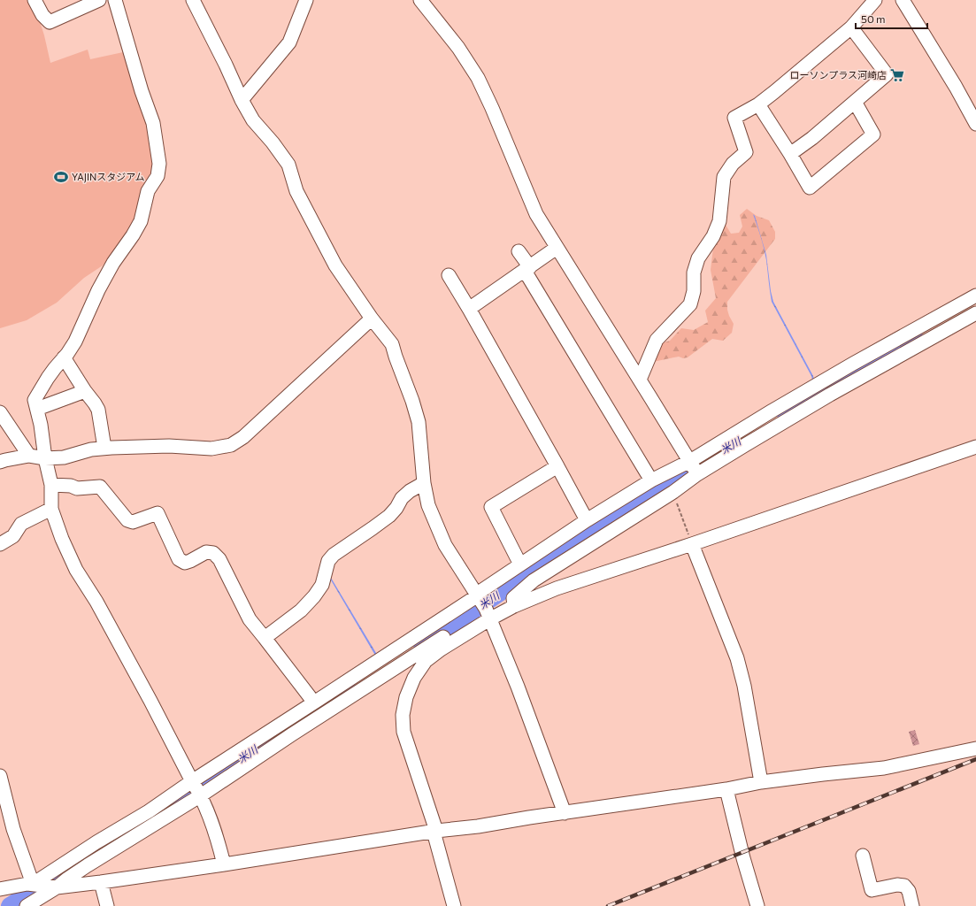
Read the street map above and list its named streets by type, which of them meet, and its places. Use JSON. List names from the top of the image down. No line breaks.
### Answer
{"water":["米川"],"places":{"supermarket":["ローソンプラス河崎店"],"sports":["YAJINスタジアム"]},"scale_bar":"50 m"}
